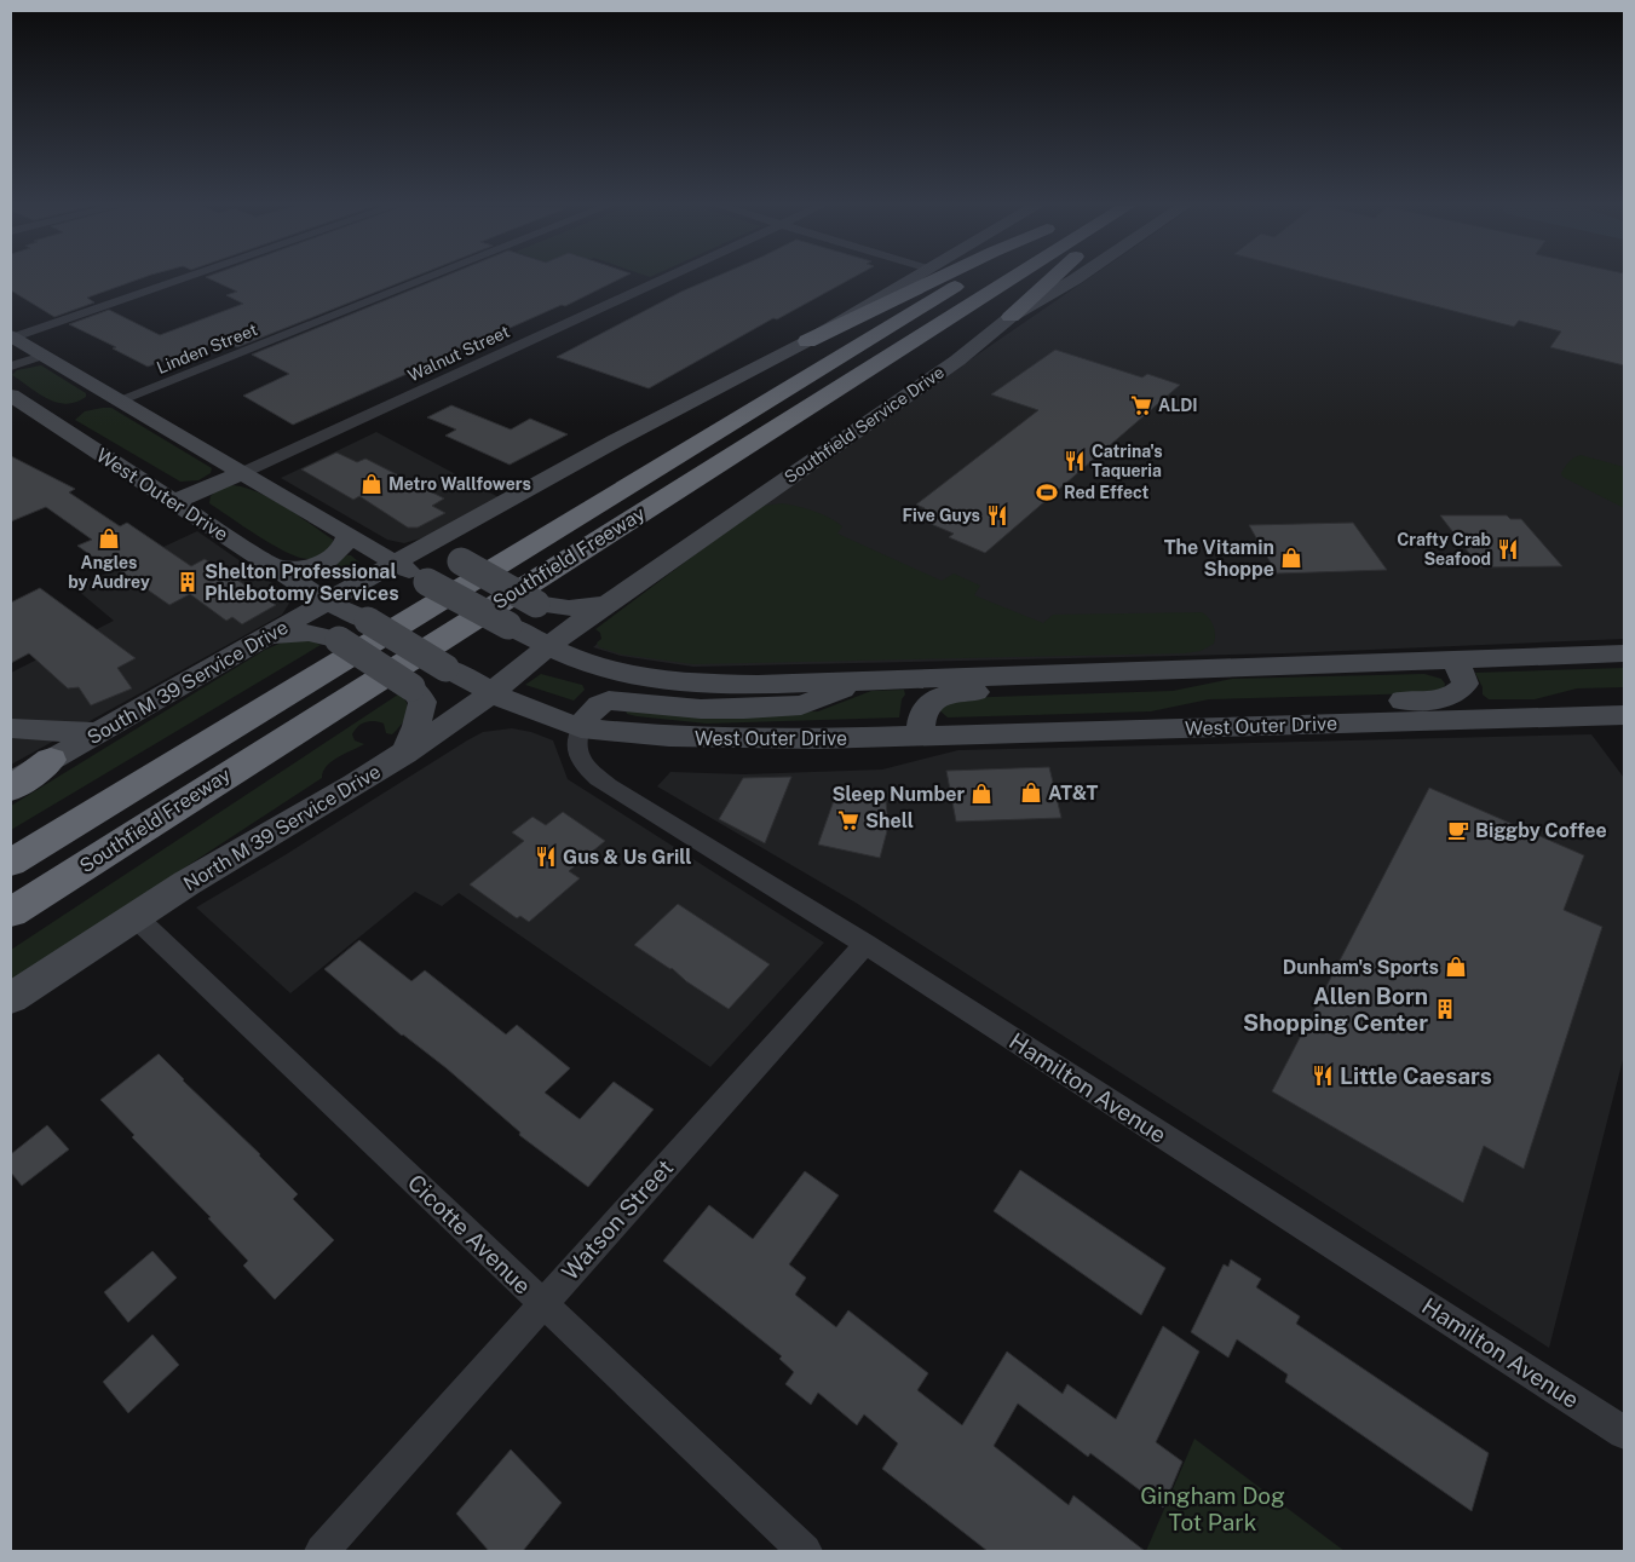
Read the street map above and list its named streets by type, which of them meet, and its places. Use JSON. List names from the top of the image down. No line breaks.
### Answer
{"streets":{"highway":["Southfield Freeway"],"main road":["Southfield Service Drive","West Outer Drive","South M 39 Service Drive","North M 39 Service Drive"],"street":["Linden Street","Walnut Street","Hamilton Avenue","Watson Street","Cicotte Avenue"]},"crossings":[["Southfield Service Drive","North M 39 Service Drive"],["West Outer Drive","South M 39 Service Drive"],["West Outer Drive","North M 39 Service Drive"],["West Outer Drive","Hamilton Avenue"],["North M 39 Service Drive","Cicotte Avenue"],["Hamilton Avenue","Watson Street"],["Watson Street","Cicotte Avenue"]],"parks":["Gingham Dog Tot Park"],"places":{"supermarket":["ALDI","Shell"],"restaurant":["Catrina's Taqueria","Five Guys","Crafty Crab Seafood","Gus & Us Grill","Little Caesars"],"shop":["Metro Wallfowers","Angles by Audrey","The Vitamin Shoppe","AT&T","Sleep Number","Dunham's Sports"],"sports":["Red Effect"],"building":["Shelton Professional Phlebotomy Services","Allen Born Shopping Center"],"cafe":["Biggby Coffee"]}}
